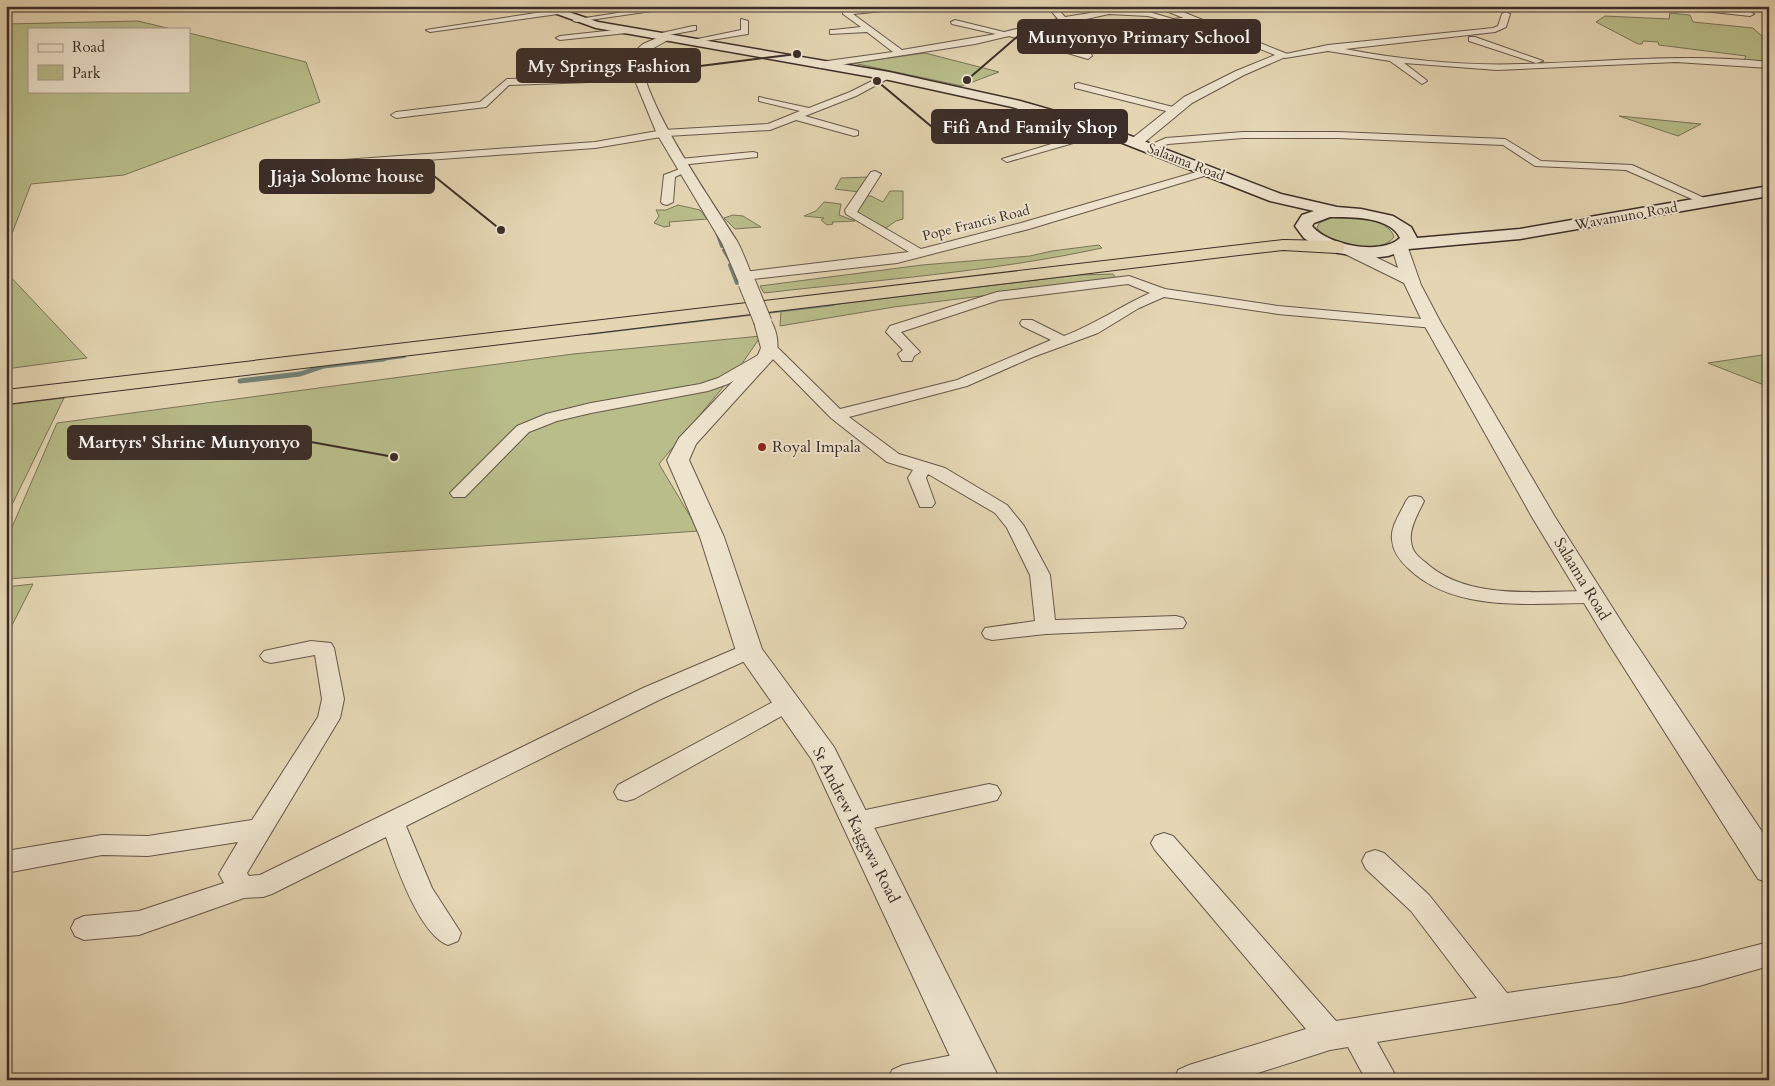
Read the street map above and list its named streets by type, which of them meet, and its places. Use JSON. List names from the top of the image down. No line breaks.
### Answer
{"streets":{"main road":["Salaama Road","Wavamuno Road"],"street":["Pope Francis Road","St Andrew Kaggwa Road"]},"crossings":[["Salaama Road","Wavamuno Road"],["Salaama Road","Pope Francis Road"]],"places":["My Springs Fashion","Munyonyo Primary School","Fifi And Family Shop","Jjaja Solome house","Royal Impala","Martyrs' Shrine Munyonyo"],"legend":["Road","Park"]}
